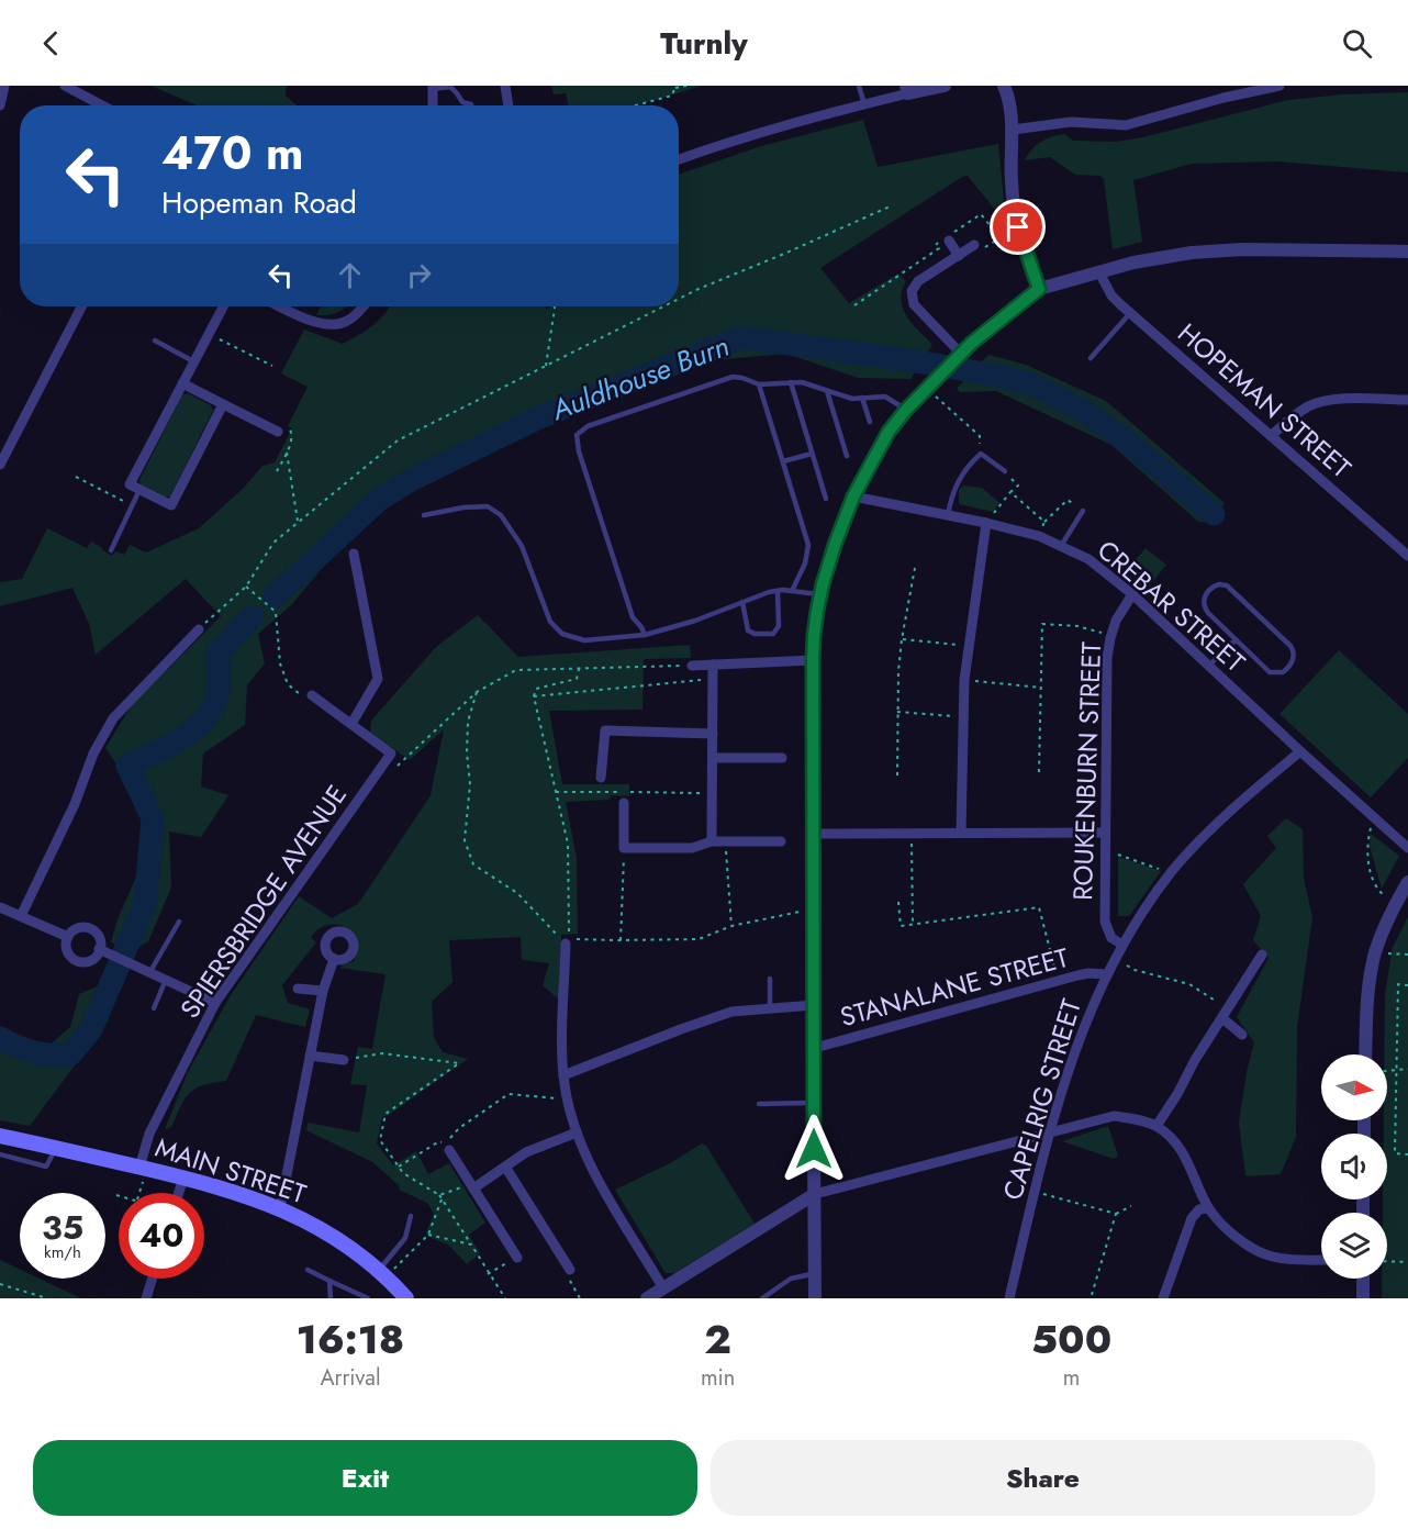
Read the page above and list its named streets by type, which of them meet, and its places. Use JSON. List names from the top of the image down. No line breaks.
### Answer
{"streets":{"main road":["MAIN STREET"],"street":["HOPEMAN STREET","CREBAR STREET","ROUKENBURN STREET","SPIERSBRIDGE AVENUE","STANALANE STREET","CAPELRIG STREET"]},"crossings":[["CREBAR STREET","ROUKENBURN STREET"],["CREBAR STREET","CAPELRIG STREET"],["ROUKENBURN STREET","CAPELRIG STREET"],["SPIERSBRIDGE AVENUE","MAIN STREET"],["STANALANE STREET","CAPELRIG STREET"]],"water":["Auldhouse Burn"],"north":"right","page":{"header":"Turnly","turn":["470 m","Hopeman Road"],"speed":"35 km/h","limit":"40","eta":["16:18","Arrival","2","min","500","m"],"buttons":["Exit","Share"]}}
